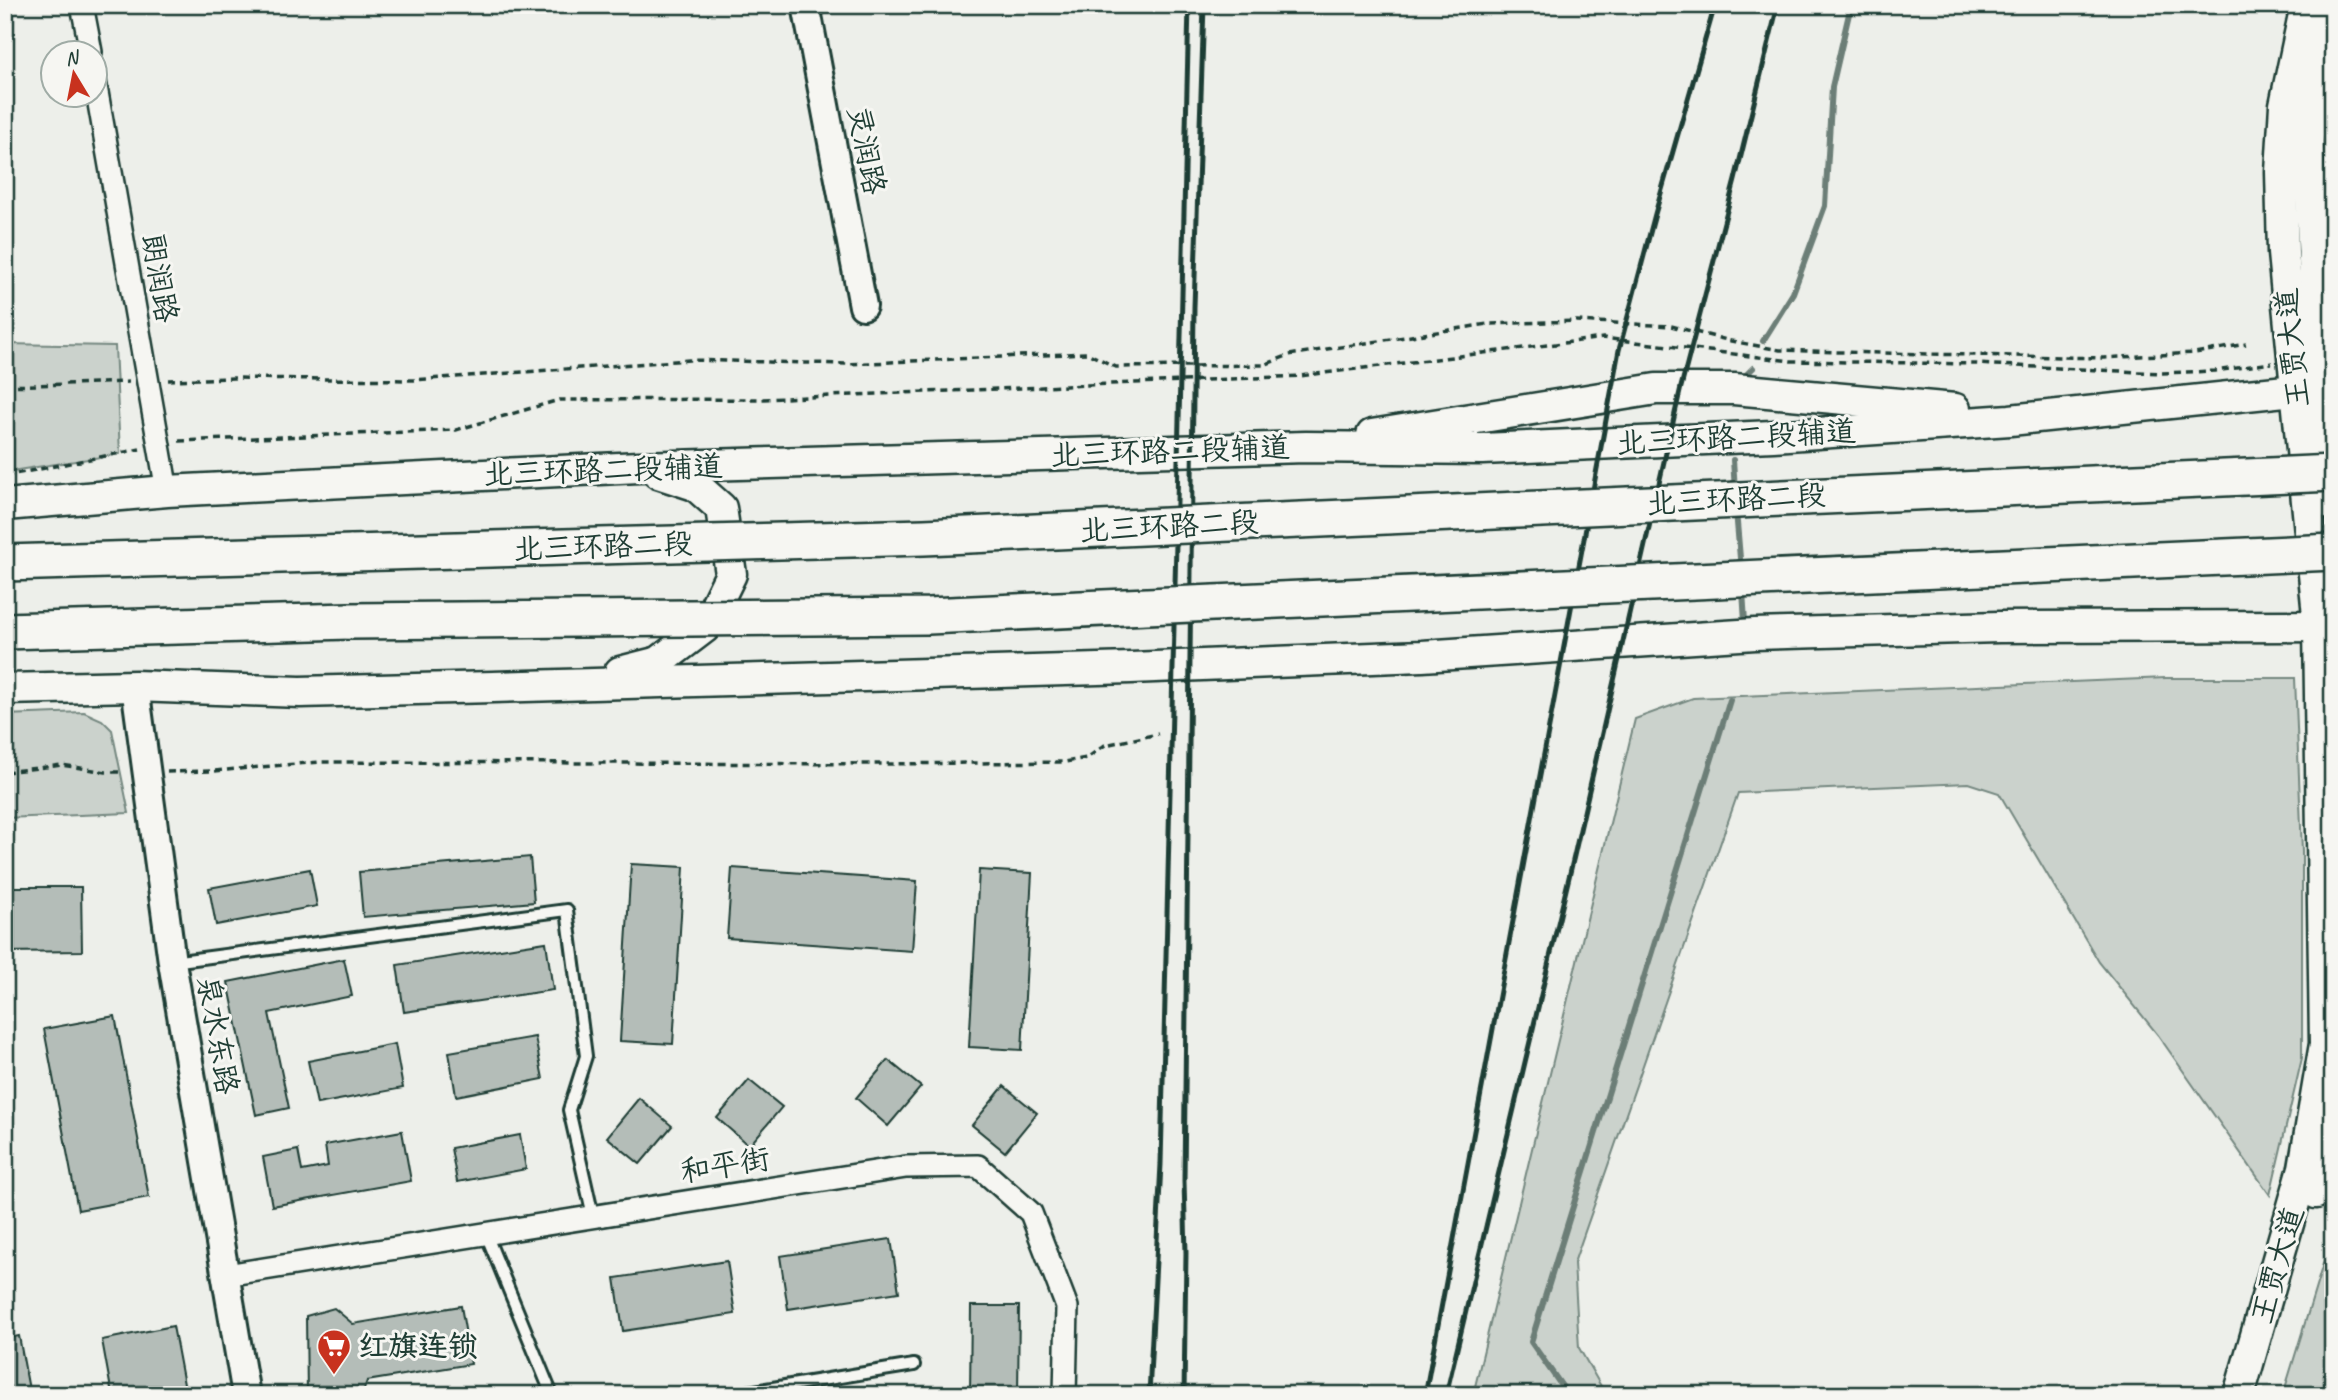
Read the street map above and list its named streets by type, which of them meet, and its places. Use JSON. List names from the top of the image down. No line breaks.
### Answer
{"streets":{"highway":["北三环路二段"],"main road":["王贾大道","北三环路二段辅道"],"street":["灵润路","朗润路","泉水东路","和平街"]},"crossings":[["朗润路","北三环路二段辅道"],["王贾大道","北三环路二段辅道"],["泉水东路","和平街"]],"places":{"supermarket":["红旗连锁"]},"north":"top"}
